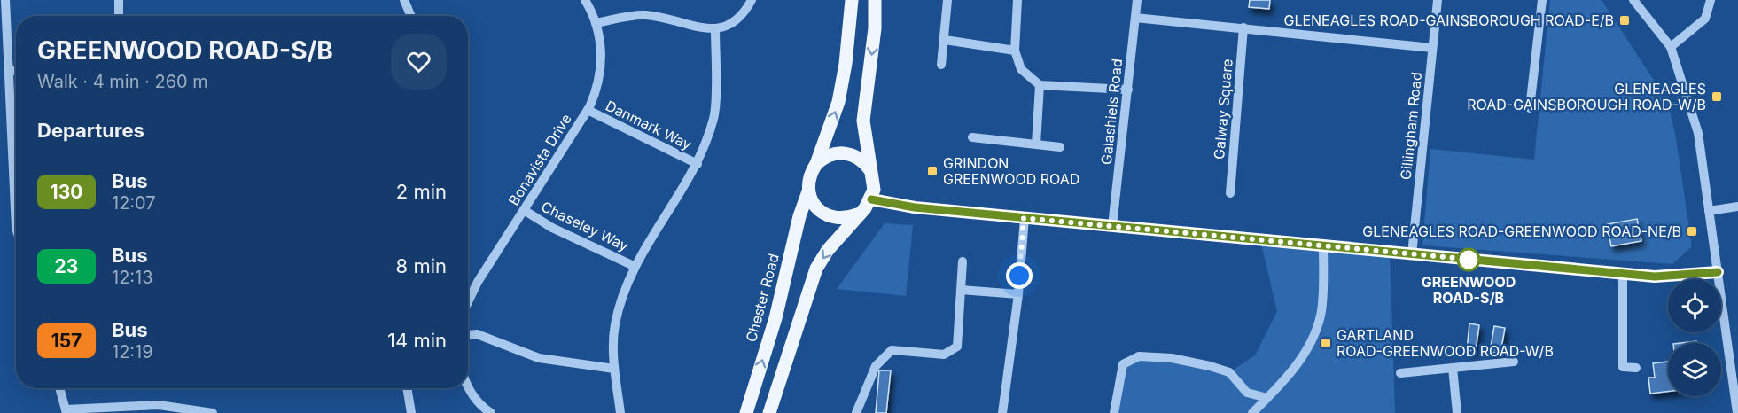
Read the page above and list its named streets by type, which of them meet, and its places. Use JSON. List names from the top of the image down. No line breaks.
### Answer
{"streets":{"main road":["Chester Road"],"street":["Galway Square","Galashiels Road","Danmark Way","Gillingham Road","Bonavista Drive","Chaseley Way"]},"crossings":[["Danmark Way","Bonavista Drive"],["Bonavista Drive","Chaseley Way"]],"places":{"transit":["GLENEAGLES ROAD-GAINSBOROUGH ROAD-E/B","GLENEAGLES ROAD-GAINSBOROUGH ROAD-W/B","GRINDON GREENWOOD ROAD","GLENEAGLES ROAD-GREENWOOD ROAD-NE/B","GARTLAND ROAD-GREENWOOD ROAD-W/B"],"other":["GREENWOOD ROAD-S/B"]},"lines":["bus line 130"],"page":{"heading":[["GREENWOOD ROAD-S/B","Walk · 4 min · 260 m"],"Departures"],"list":[{"mark":"130","name":"Bus","note":"12:07","value":"2 min"},{"mark":"23","name":"Bus","note":"12:13","value":"8 min"},{"mark":"157","name":"Bus","note":"12:19","value":"14 min"}]}}
